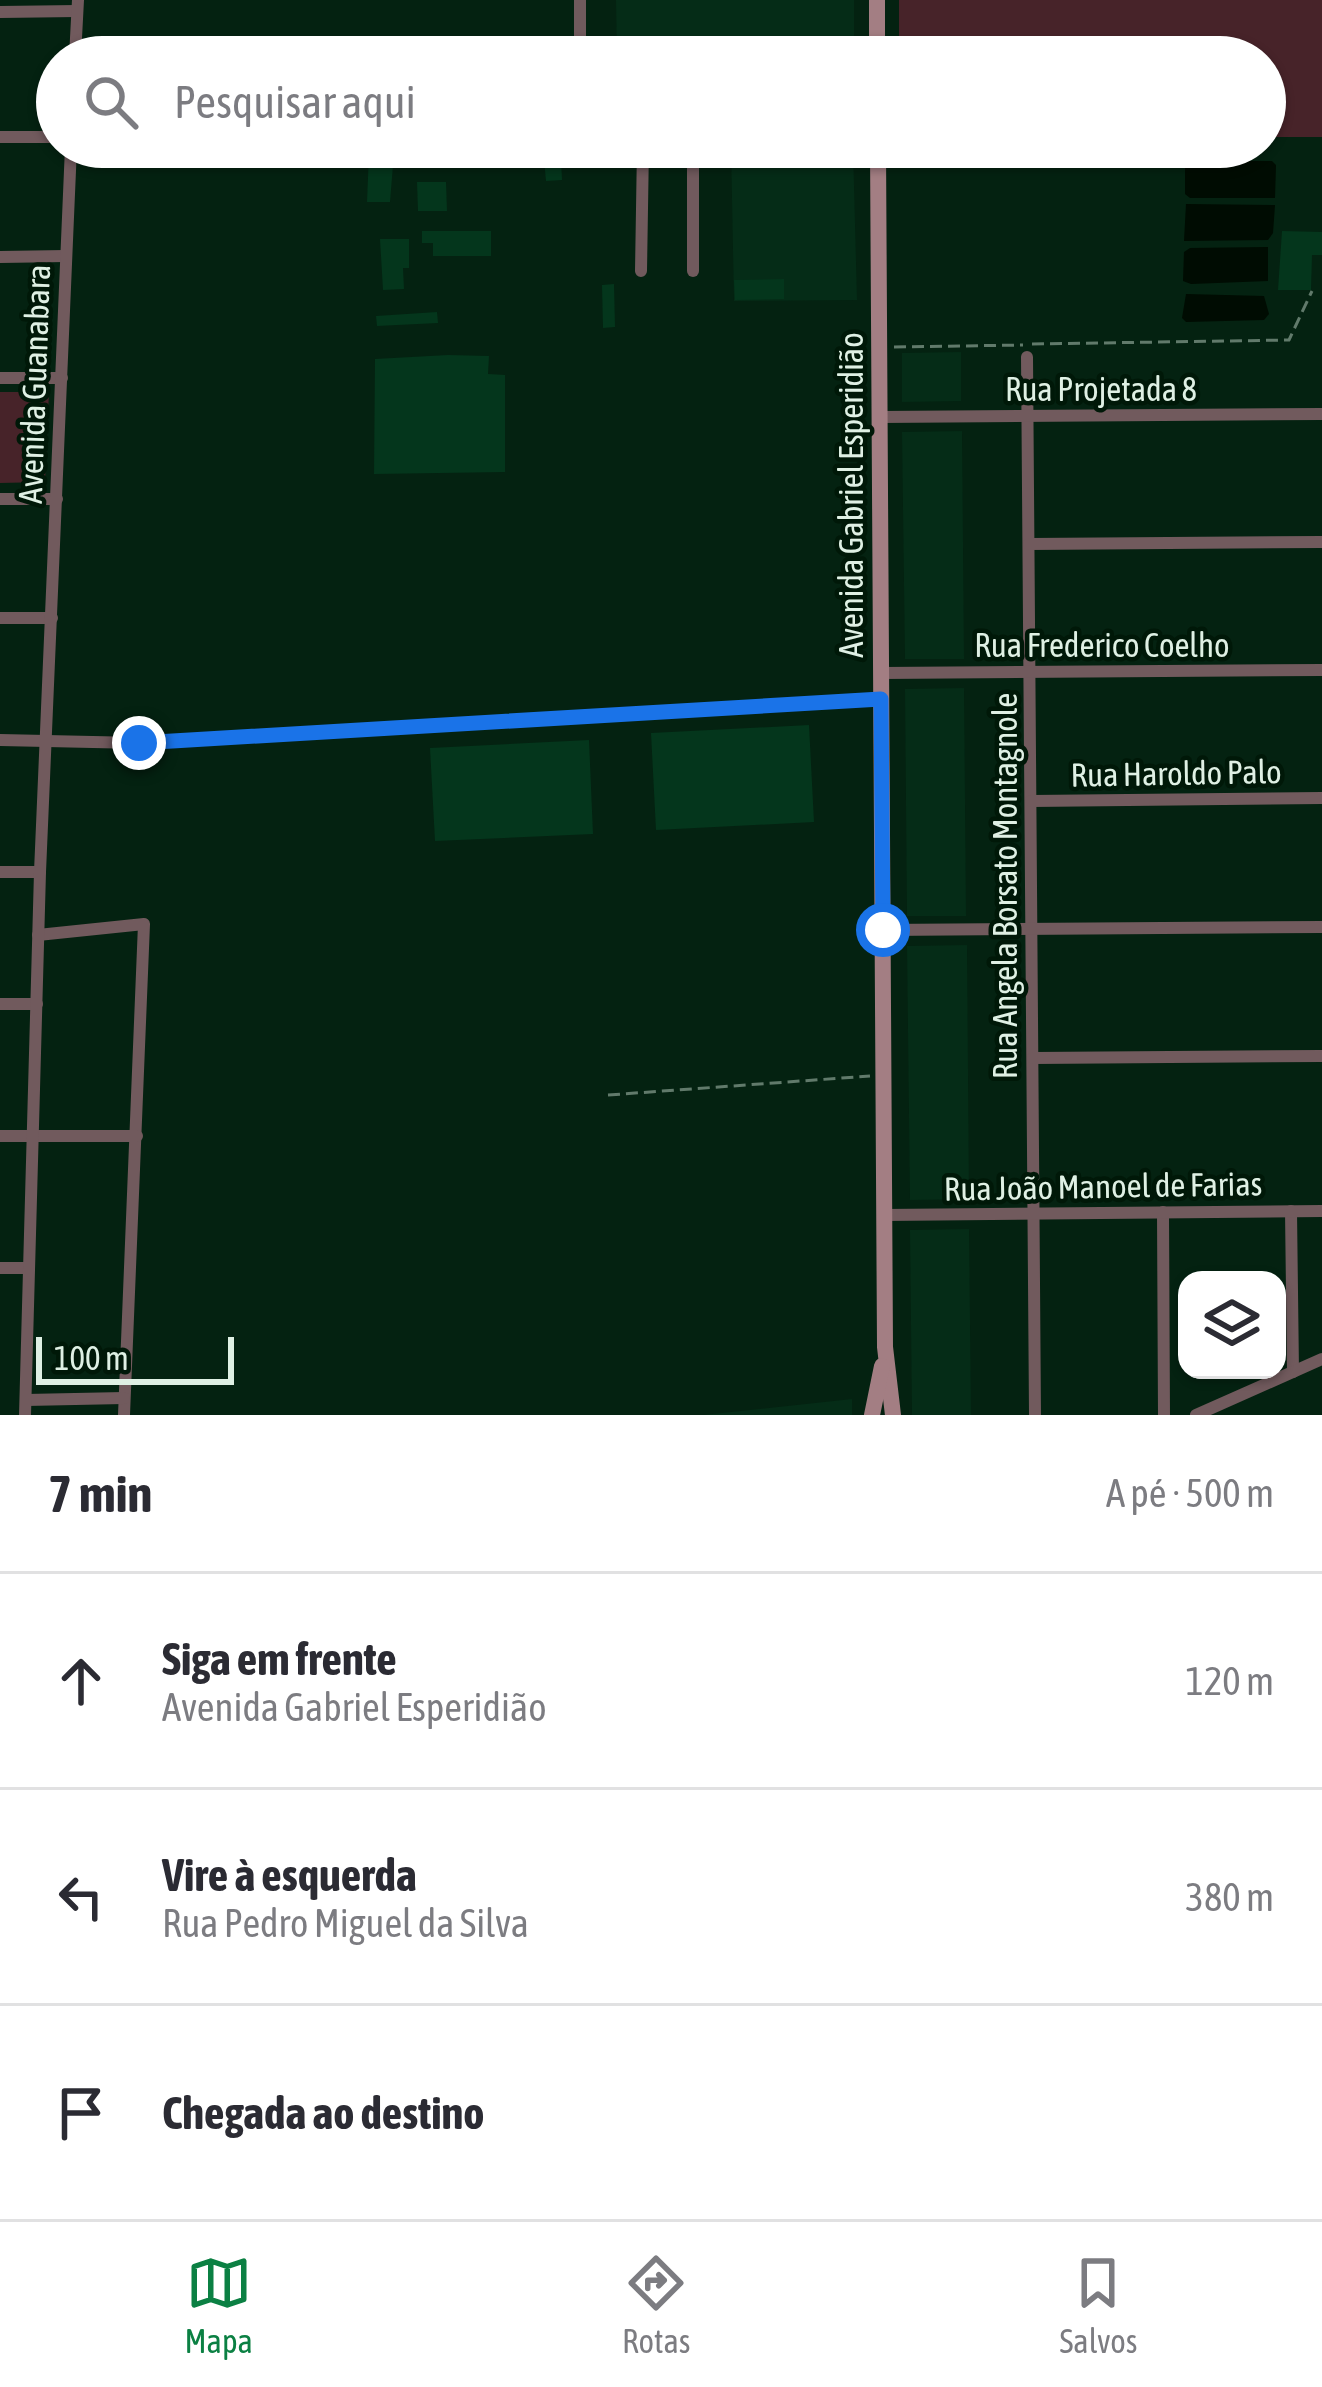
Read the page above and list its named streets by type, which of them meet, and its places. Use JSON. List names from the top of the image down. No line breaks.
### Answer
{"streets":{"main road":["Avenida Gabriel Esperidião"],"street":["Avenida Guanabara","Rua Projetada 8","Rua Frederico Coelho","Rua Haroldo Palo","Rua Angela Borsato Montagnole","Rua João Manoel de Farias"]},"crossings":[["Rua Projetada 8","Avenida Gabriel Esperidião"],["Rua Projetada 8","Rua Angela Borsato Montagnole"],["Avenida Gabriel Esperidião","Rua Frederico Coelho"],["Avenida Gabriel Esperidião","Rua João Manoel de Farias"],["Rua Frederico Coelho","Rua Angela Borsato Montagnole"],["Rua Haroldo Palo","Rua Angela Borsato Montagnole"],["Rua Angela Borsato Montagnole","Rua João Manoel de Farias"]],"scale_bar":"100 m","page":{"search":"Pesquisar aqui","scale":"100 m","heading":["7 min","A pé · 500 m"],"list":[["Siga em frente","Avenida Gabriel Esperidião","120 m"],["Vire à esquerda","Rua Pedro Miguel da Silva","380 m"],"Chegada ao destino"],"nav":["Mapa","Rotas","Salvos"]}}
